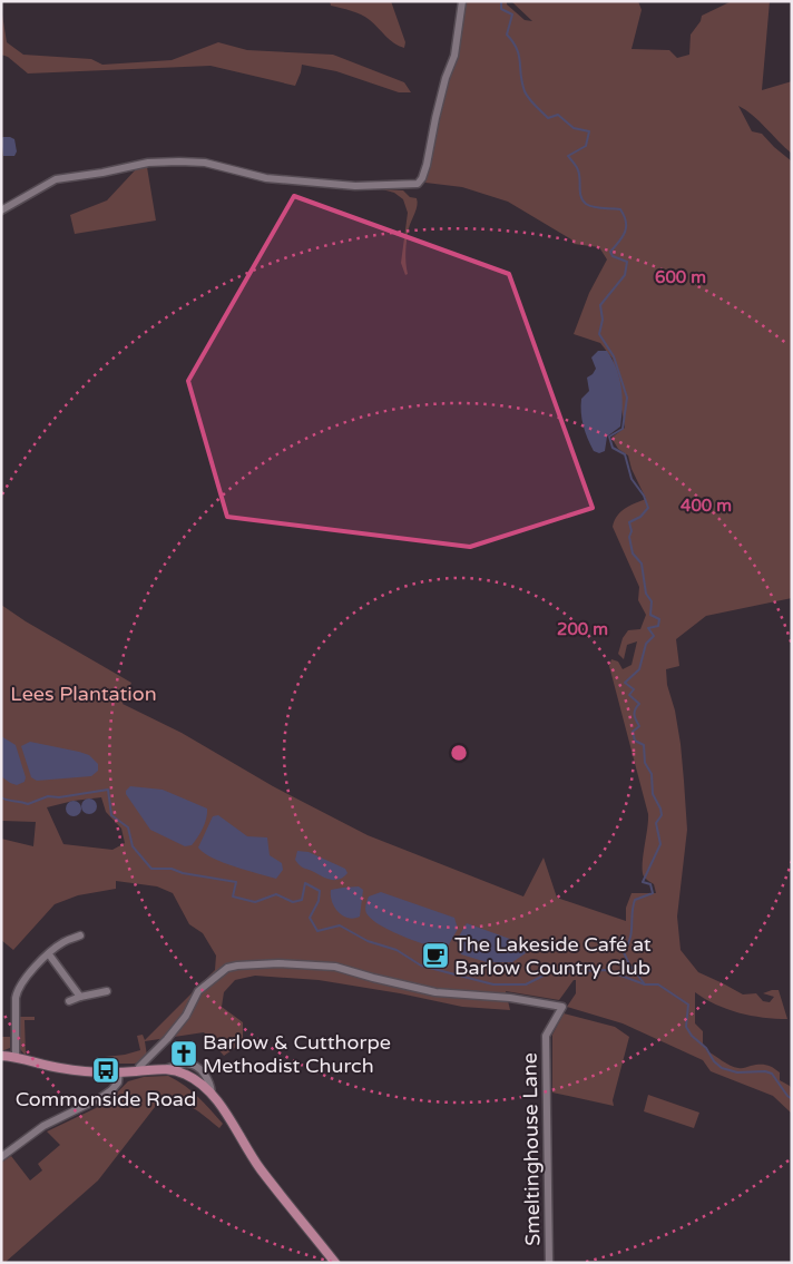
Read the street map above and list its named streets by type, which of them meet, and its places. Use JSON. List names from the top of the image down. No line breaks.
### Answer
{"streets":{"street":["Smeltinghouse Lane"]},"parks":["Lees Plantation"],"places":{"cafe":["The Lakeside Café at Barlow Country Club"],"church":["Barlow & Cutthorpe Methodist Church"],"bus stop":["Commonside Road"]},"rings":["600 m","400 m","200 m"]}
